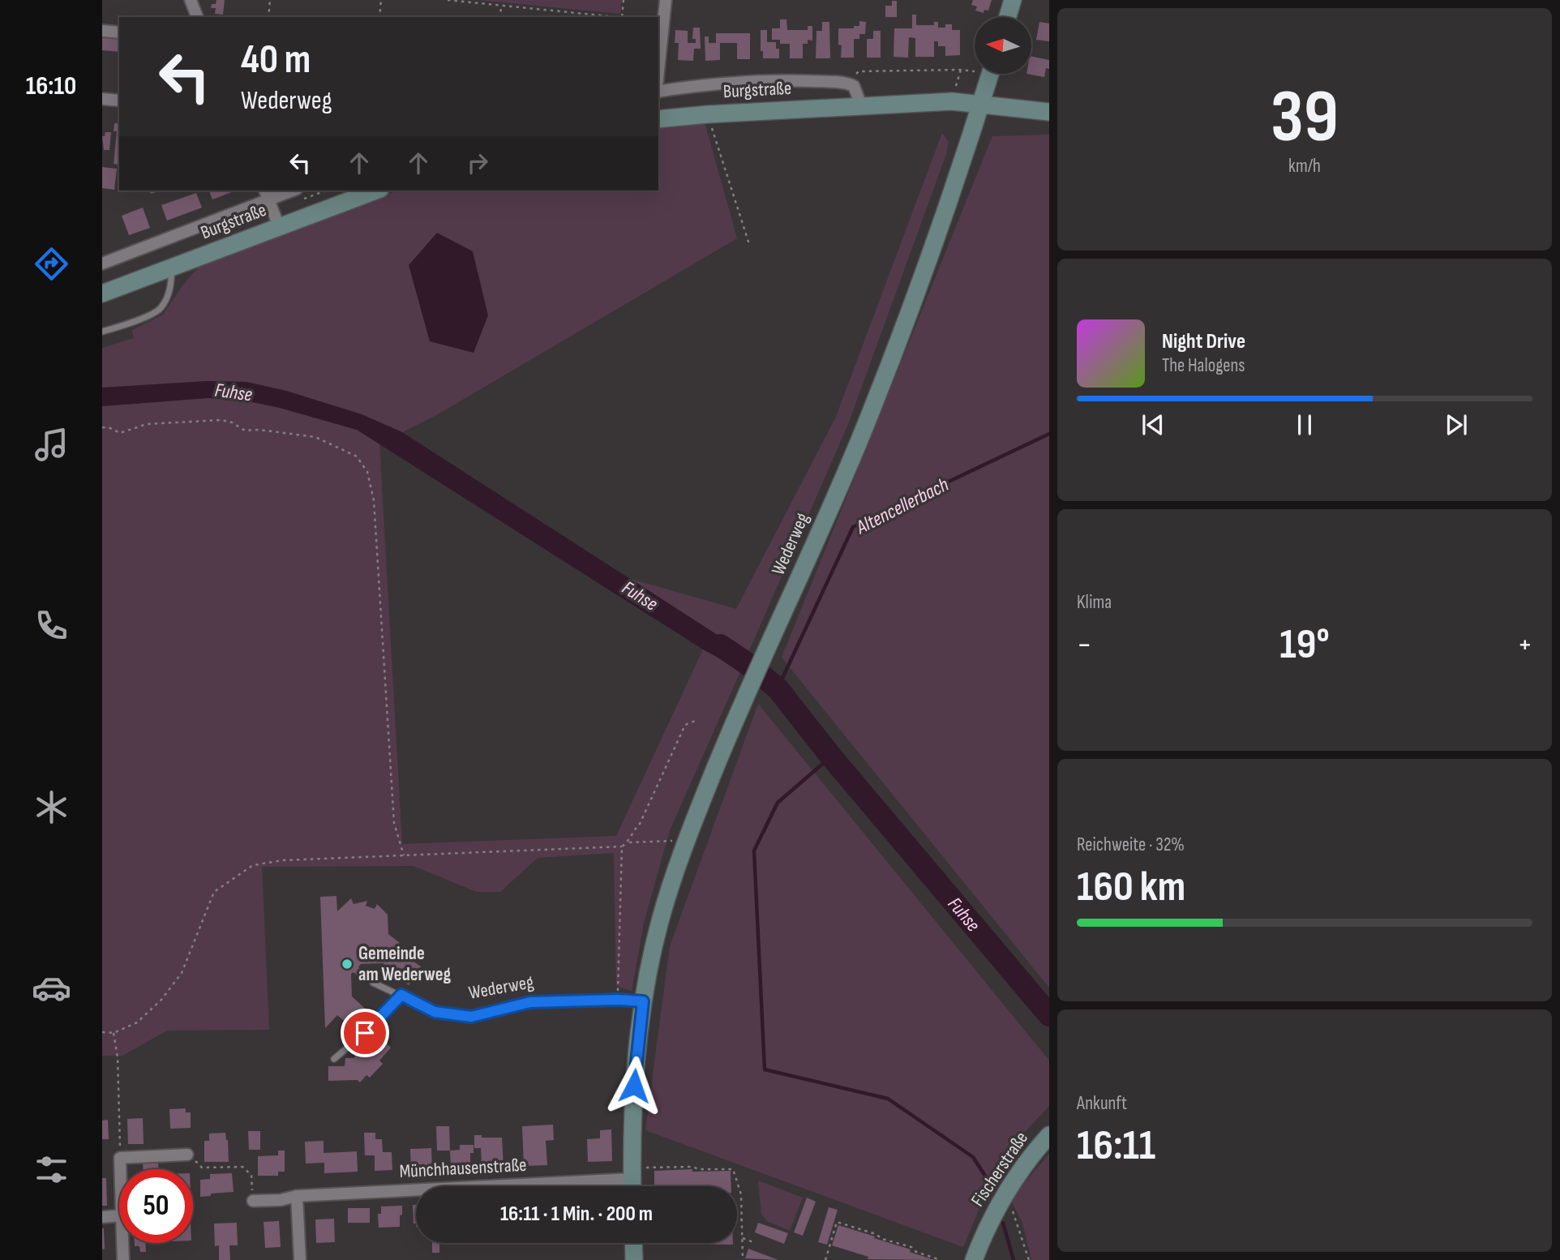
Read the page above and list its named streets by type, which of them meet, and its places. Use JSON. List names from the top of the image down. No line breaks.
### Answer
{"streets":{"main road":["Burgstraße","Wederweg","Fischerstraße"],"street":["Münchhausenstraße"]},"crossings":[["Burgstraße","Wederweg"],["Wederweg","Münchhausenstraße"]],"water":["Fuhse","Altencellerbach"],"places":["Gemeinde am Wederweg"],"north":"left","page":{"tabs":"16:10","tile":[["39","km/h"],"Klima",["Reichweite · 32%","160 km"],["Ankunft","16:11"]],"turn":["40 m","Wederweg"],"song":["Night Drive","The Halogens"],"heat":["−","19°","+"],"limit":"50","trip":"16:11 · 1 Min. · 200 m"}}
